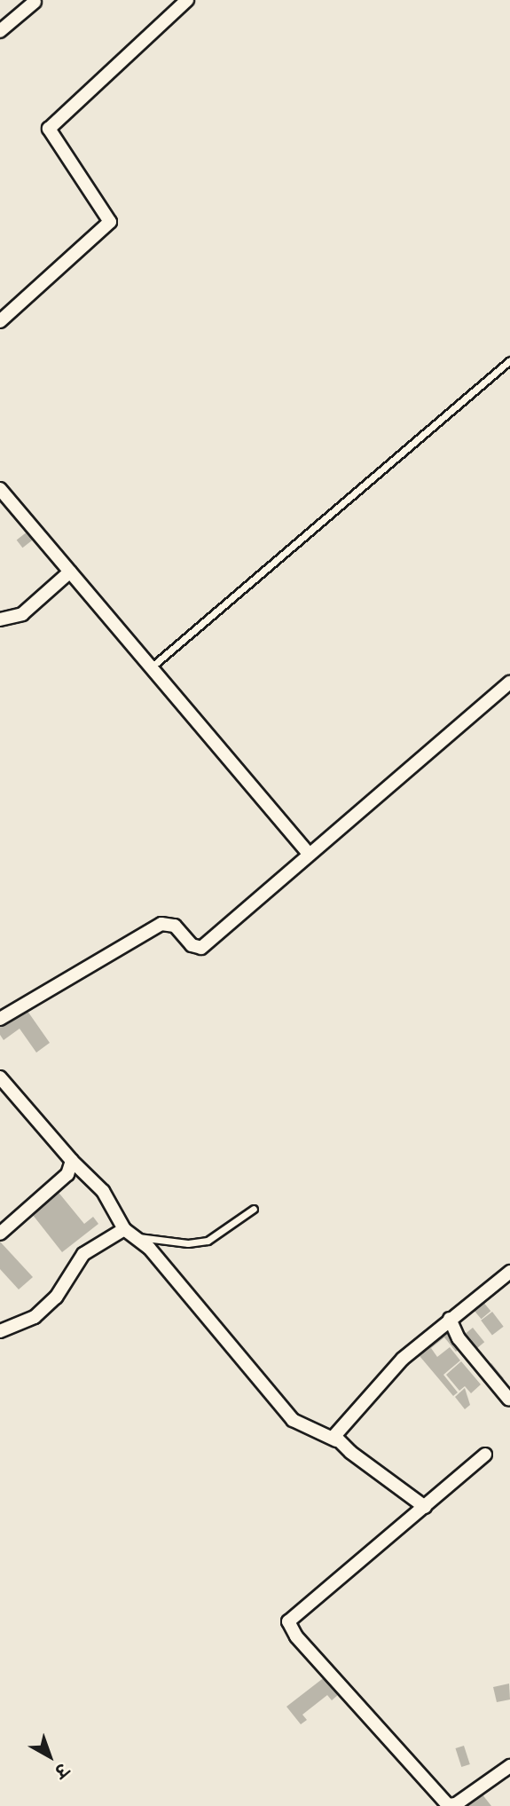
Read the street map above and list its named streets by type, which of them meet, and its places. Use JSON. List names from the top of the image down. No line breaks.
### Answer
{"north":"bottom right"}
